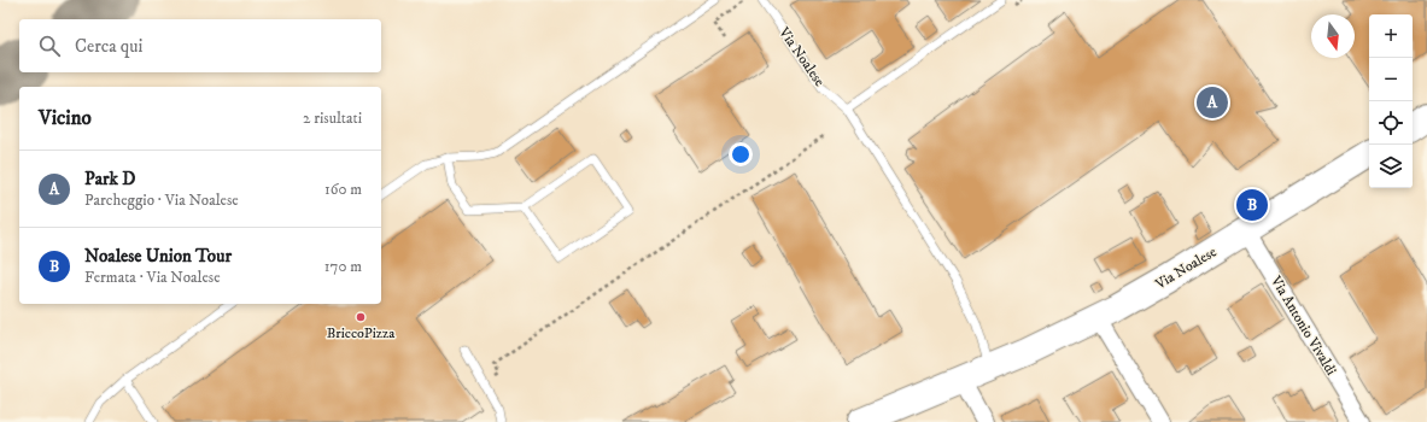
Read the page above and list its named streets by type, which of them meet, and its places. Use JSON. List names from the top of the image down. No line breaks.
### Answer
{"streets":{"main road":["Via Noalese"],"street":["Via Antonio Vivaldi"]},"crossings":[["Via Noalese","Via Antonio Vivaldi"]],"places":["BriccoPizza"],"north":"bottom","page":{"map_buttons":["+","−"],"search":"Cerca qui","pins":["A","B"],"heading":["Vicino","2 risultati"],"list":[{"mark":"A","name":"Park D","note":"Parcheggio · Via Noalese","value":"160 m"},{"mark":"B","name":"Noalese Union Tour","note":"Fermata · Via Noalese","value":"170 m"}]}}
